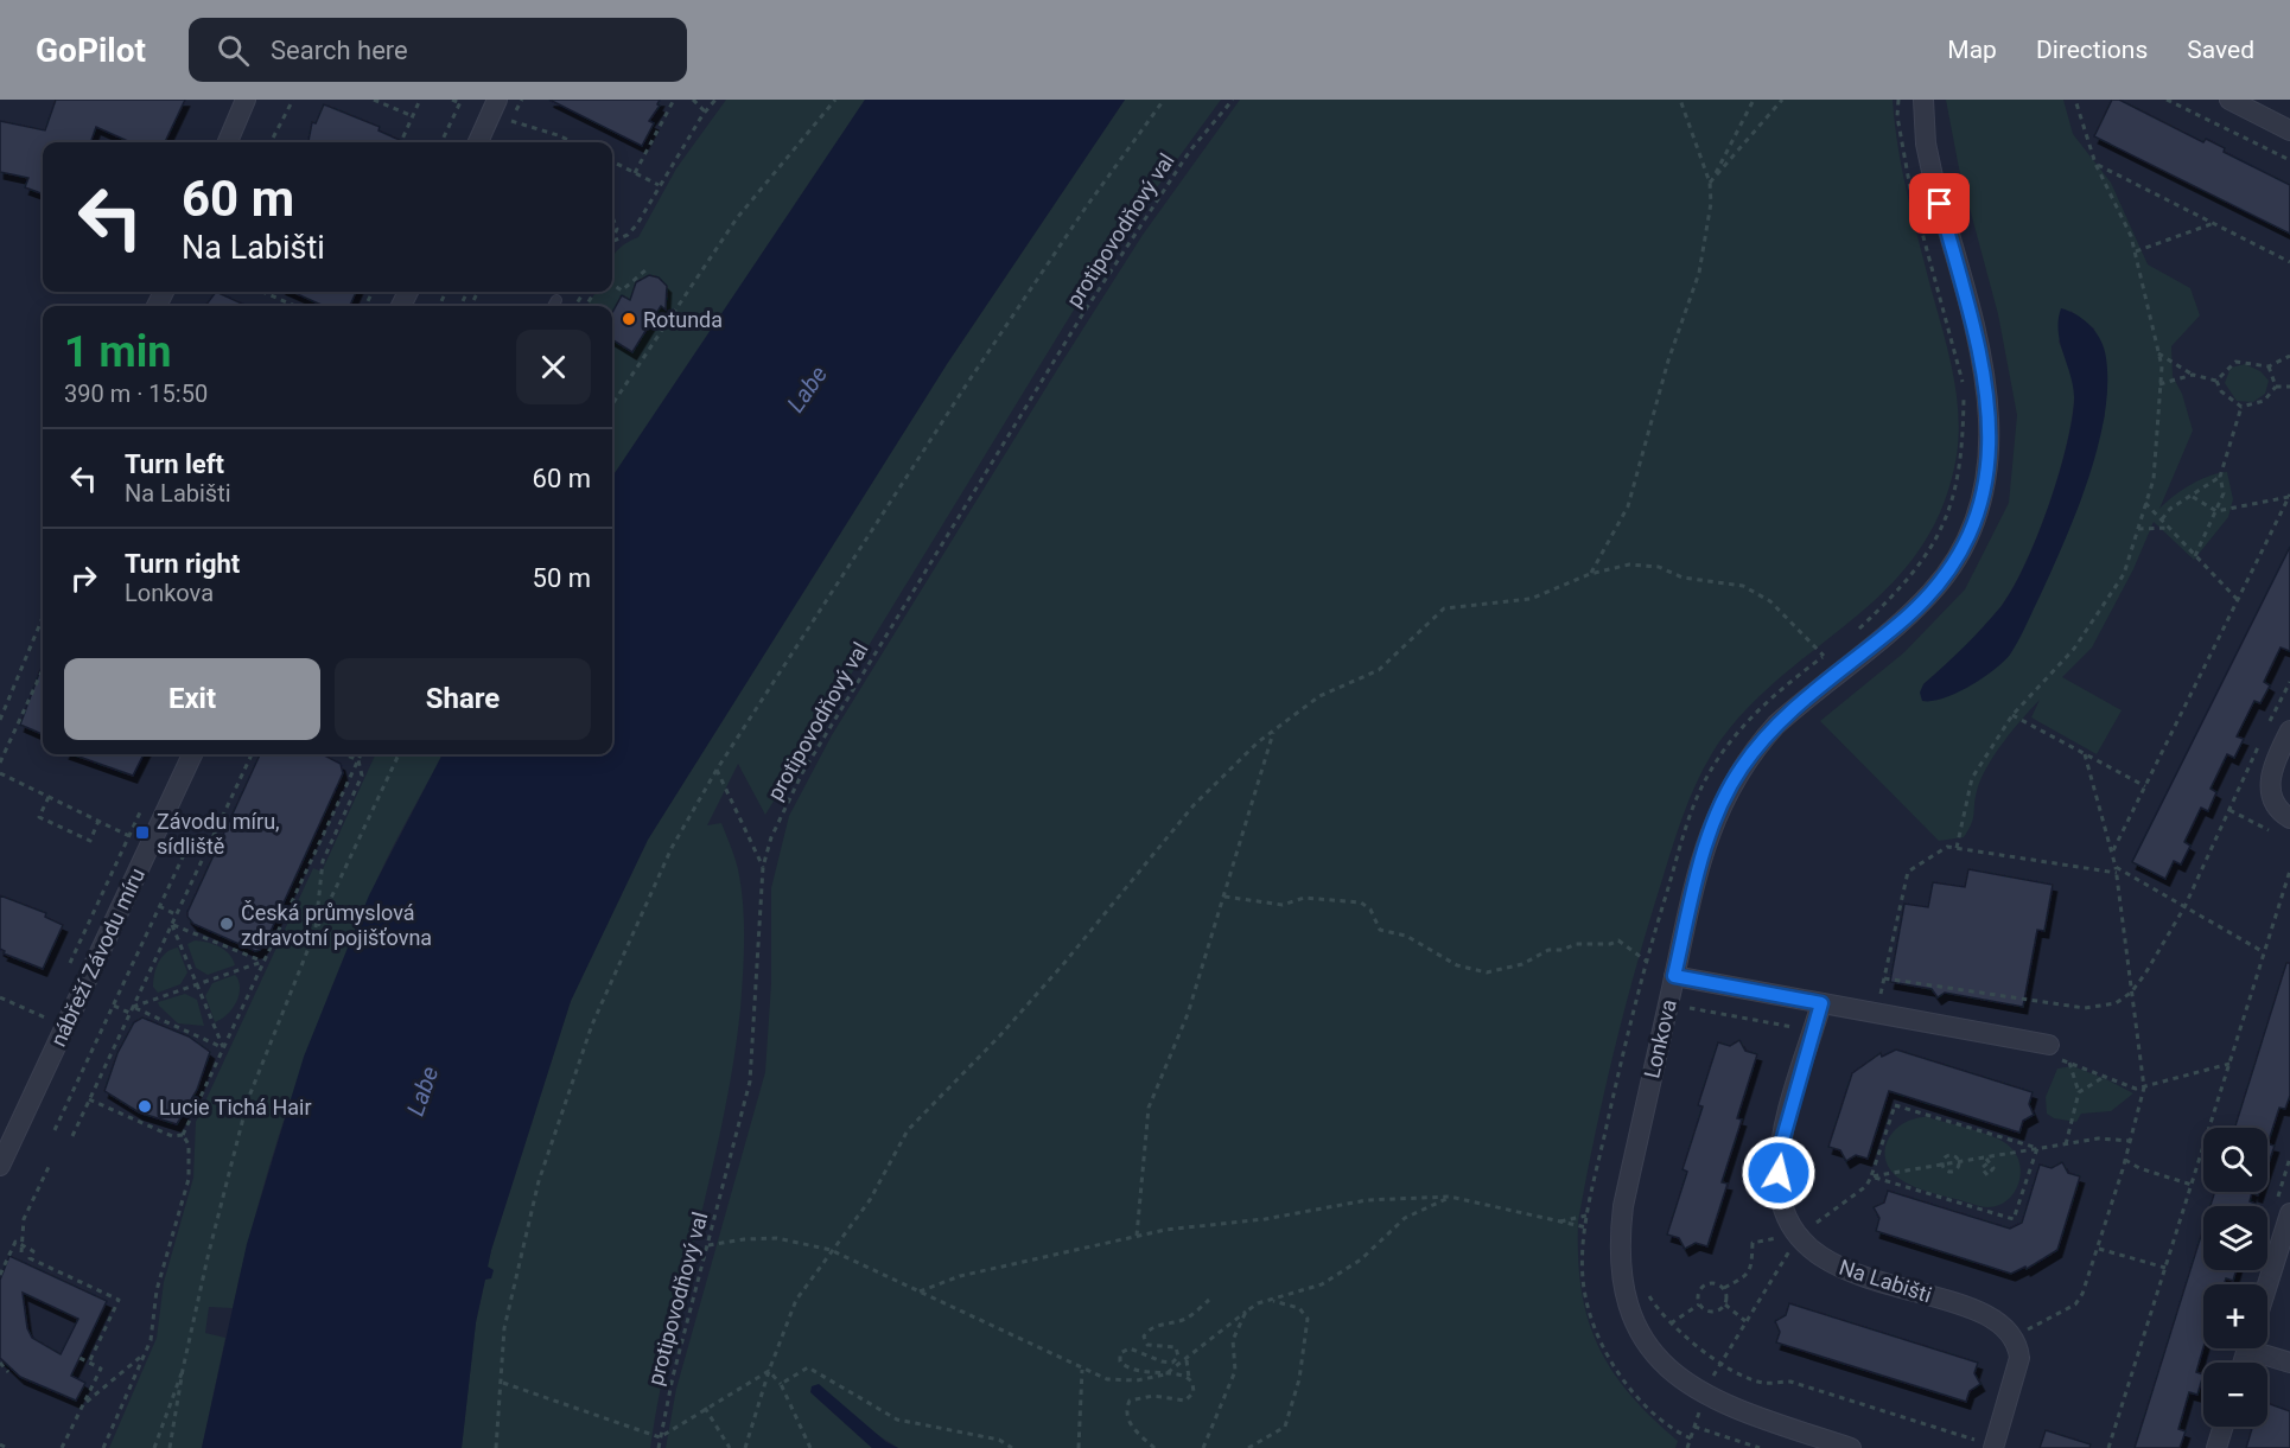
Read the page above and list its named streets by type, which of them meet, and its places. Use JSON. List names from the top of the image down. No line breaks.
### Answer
{"streets":{"street":["nábřeží Závodu míru","Lonkova","Na Labišti"],"path":["protipovodňový val"]},"water":["Labe"],"places":{"other":["Rotunda","Česká průmyslová zdravotní pojišťovna","Lucie Tichá Hair"],"transit":["Závodu míru, sídliště"]},"page":{"header":"GoPilot","search":"Search here","nav":["Map","Directions","Saved"],"turn":["60 m","Na Labišti"],"heading":["1 min","390 m · 15:50"],"list":[{"name":"Turn left","note":"Na Labišti","value":"60 m"},{"name":"Turn right","note":"Lonkova","value":"50 m"}],"buttons":["Exit","Share"],"map_buttons":["+","−"]}}
